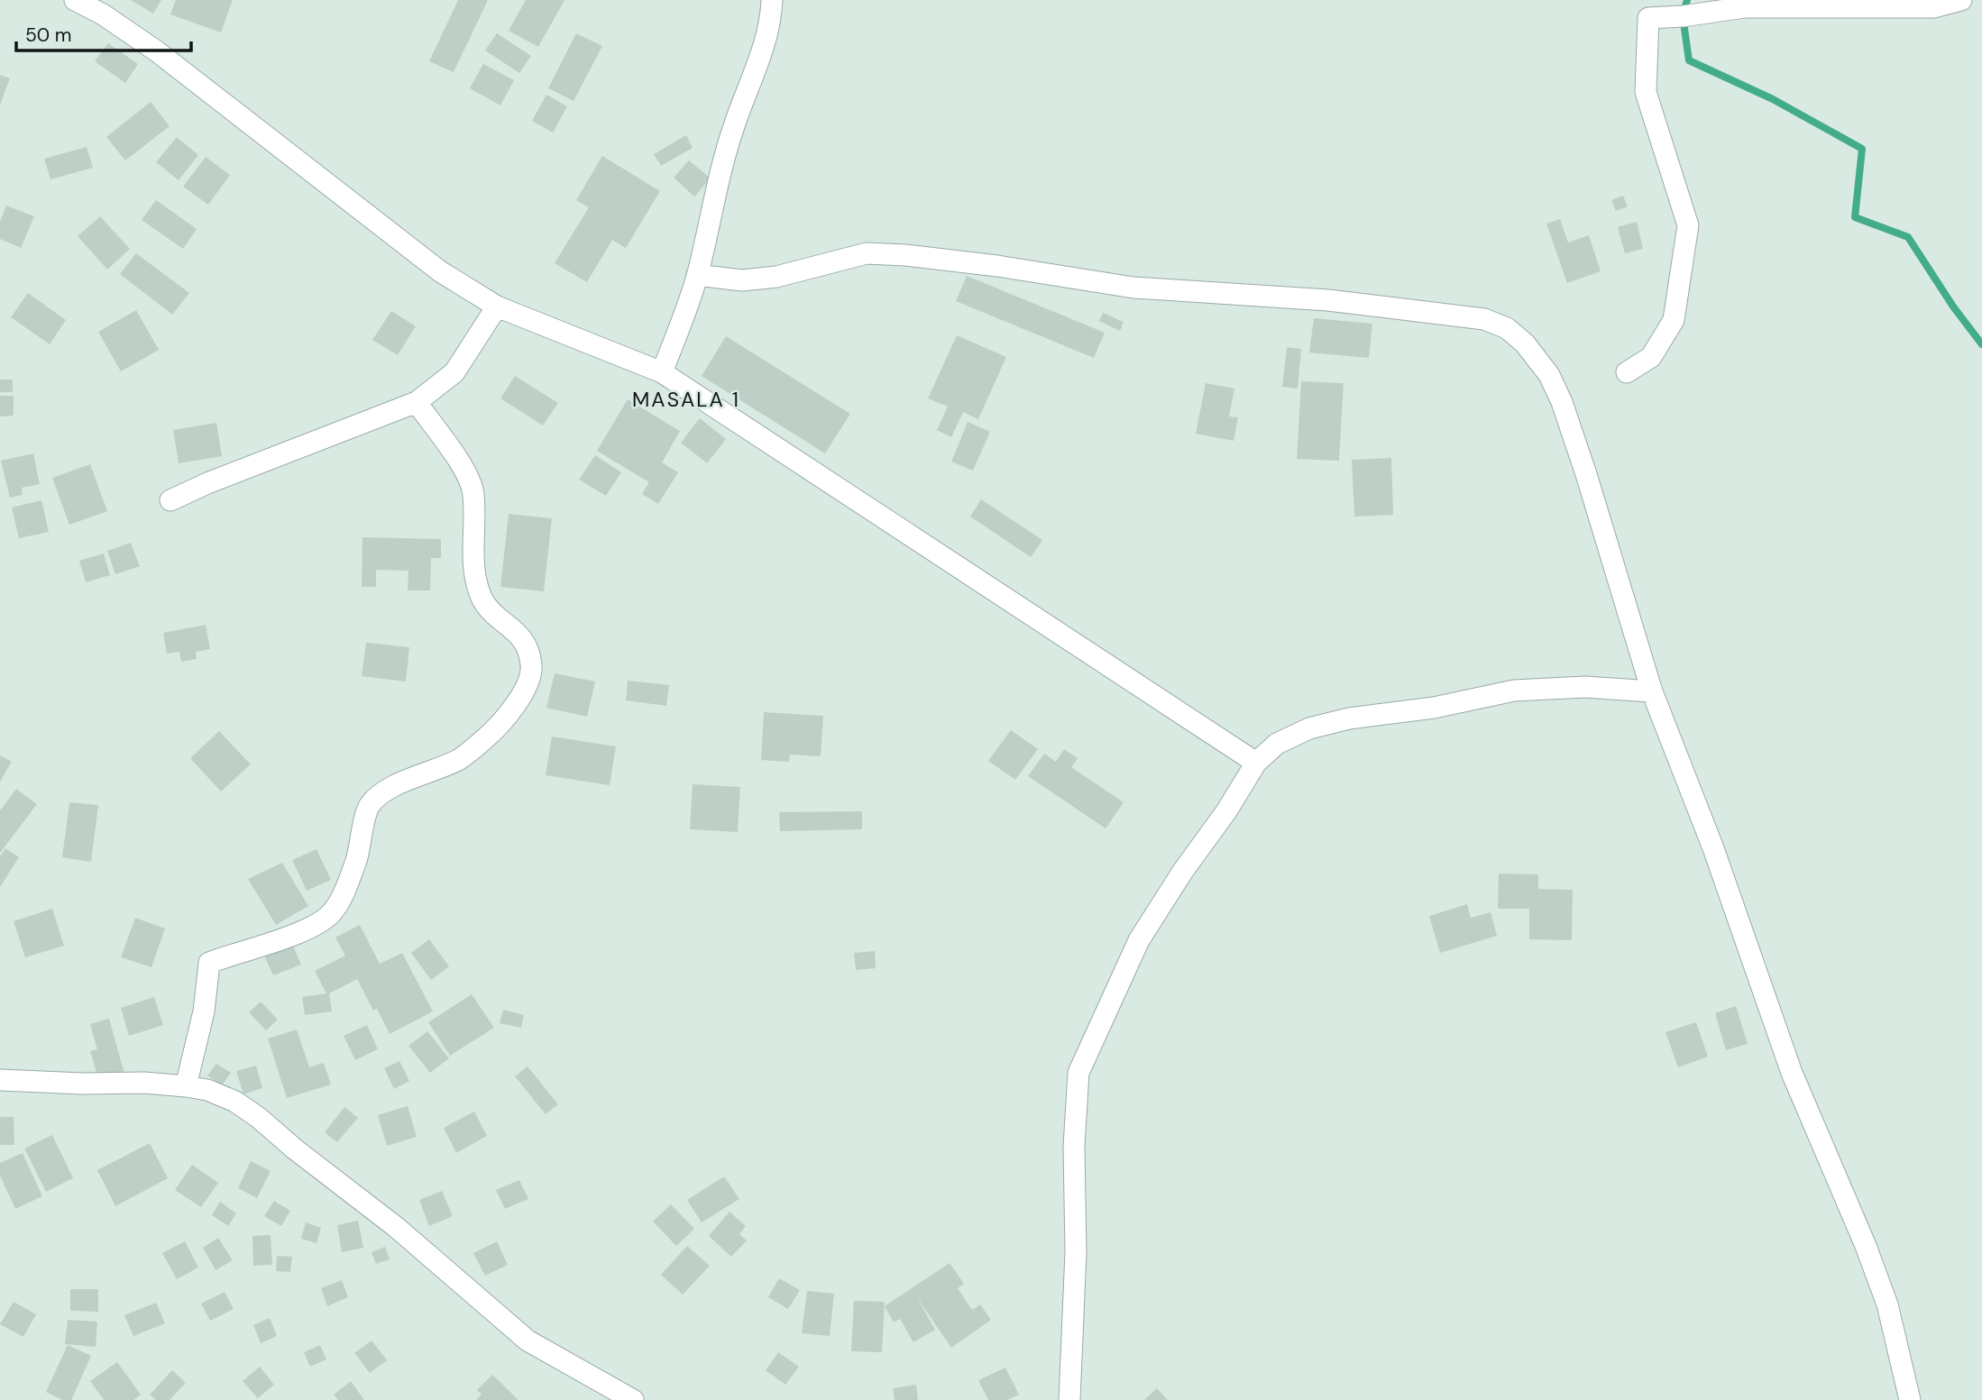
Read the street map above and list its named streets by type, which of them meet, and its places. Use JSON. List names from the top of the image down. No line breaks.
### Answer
{"districts":["MASALA 1"],"scale_bar":"50 m"}
